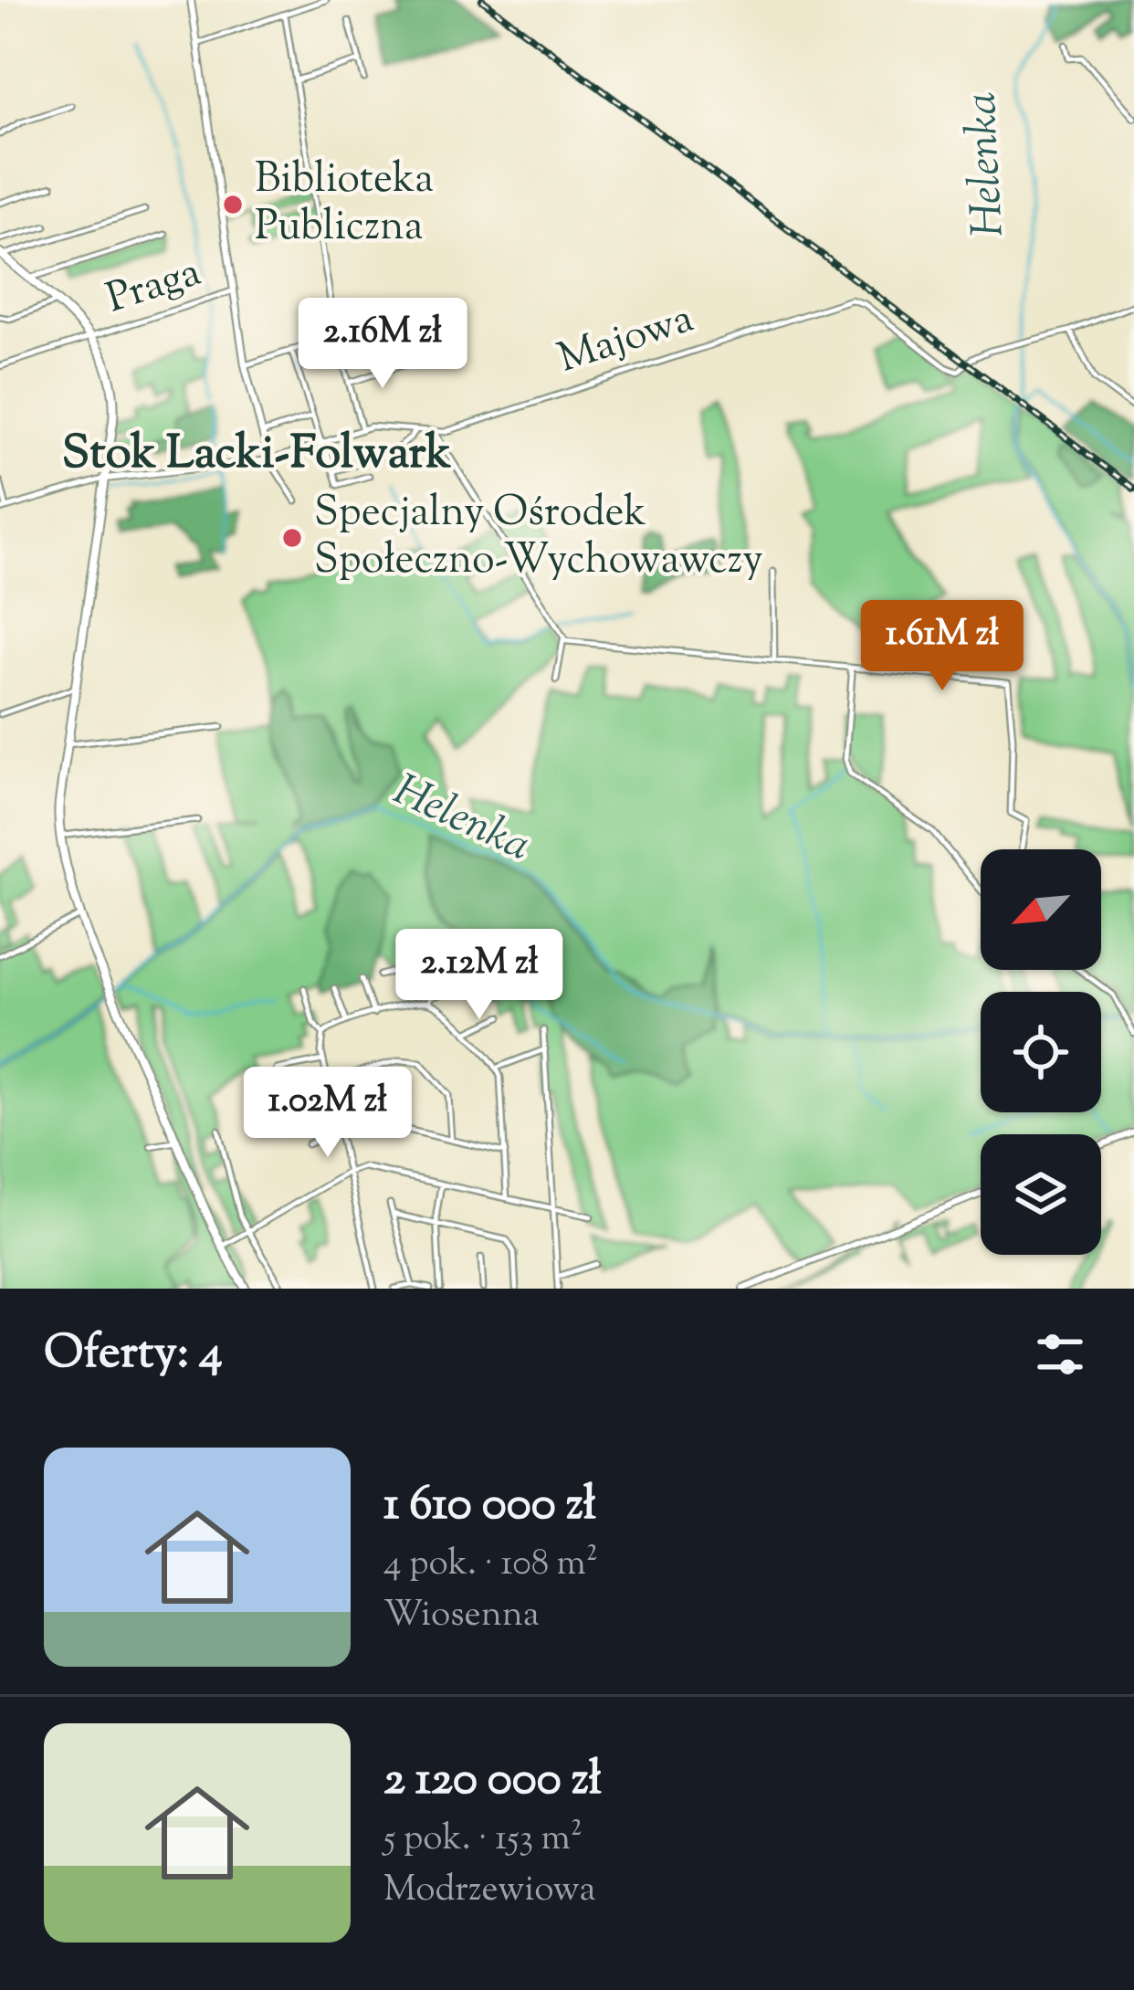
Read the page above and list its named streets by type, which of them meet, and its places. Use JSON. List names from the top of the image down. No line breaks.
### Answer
{"streets":{"street":["Praga","Majowa"]},"districts":["Stok Lacki-Folwark"],"water":["Helenka"],"places":["Biblioteka Publiczna","Specjalny Ośrodek Społeczno-Wychowawczy"],"north":"bottom left","page":{"price":["2.16M zł","1.61M zł","2.12M zł","1.02M zł"],"heading":"Oferty: 4","list":[{"name":"1 610 000 zł","note":"4 pok. · 108 m² · Wiosenna"},{"name":"2 120 000 zł","note":"5 pok. · 153 m² · Modrzewiowa"}]}}
